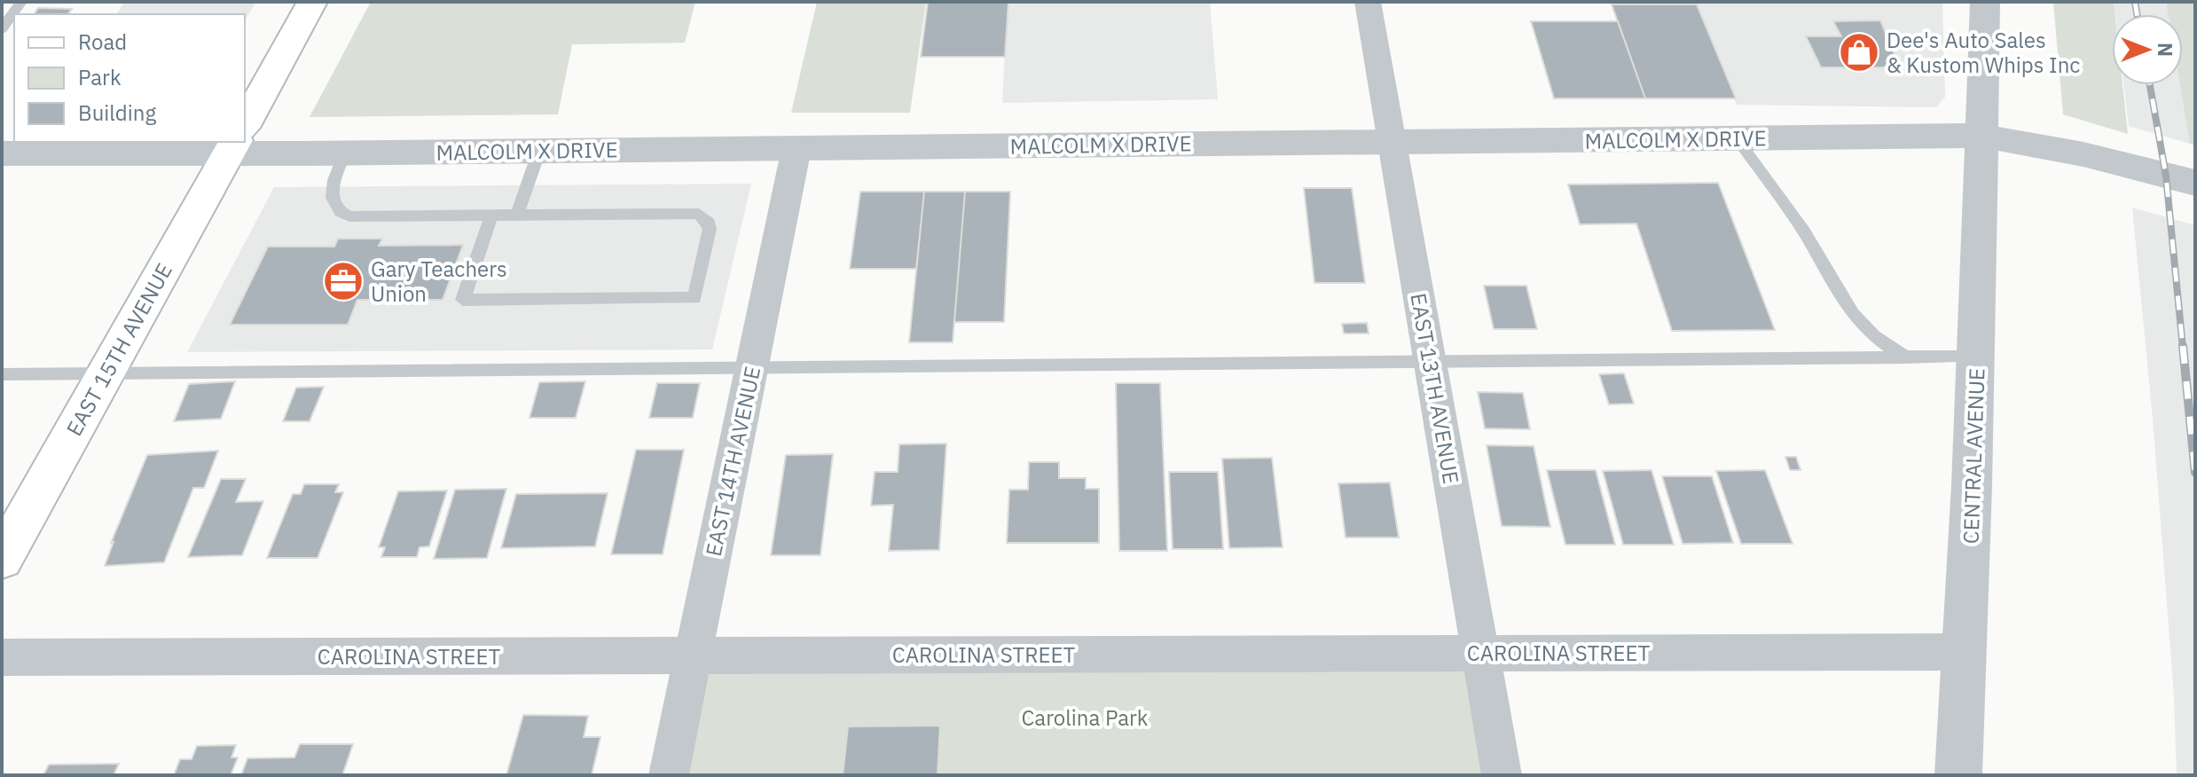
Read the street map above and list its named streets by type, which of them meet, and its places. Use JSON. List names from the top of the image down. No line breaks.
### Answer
{"streets":{"main road":["EAST 15TH AVENUE"],"street":["MALCOLM X DRIVE","EAST 13TH AVENUE","CENTRAL AVENUE","EAST 14TH AVENUE","CAROLINA STREET"]},"crossings":[["MALCOLM X DRIVE","EAST 13TH AVENUE"],["MALCOLM X DRIVE","CENTRAL AVENUE"],["MALCOLM X DRIVE","EAST 14TH AVENUE"],["EAST 13TH AVENUE","CAROLINA STREET"],["CENTRAL AVENUE","CAROLINA STREET"],["EAST 14TH AVENUE","CAROLINA STREET"]],"parks":["Carolina Park"],"places":{"shop":["Dee's Auto Sales & Kustom Whips Inc"],"office":["Gary Teachers Union"]},"legend":["Road","Park","Building"],"north":"right"}
